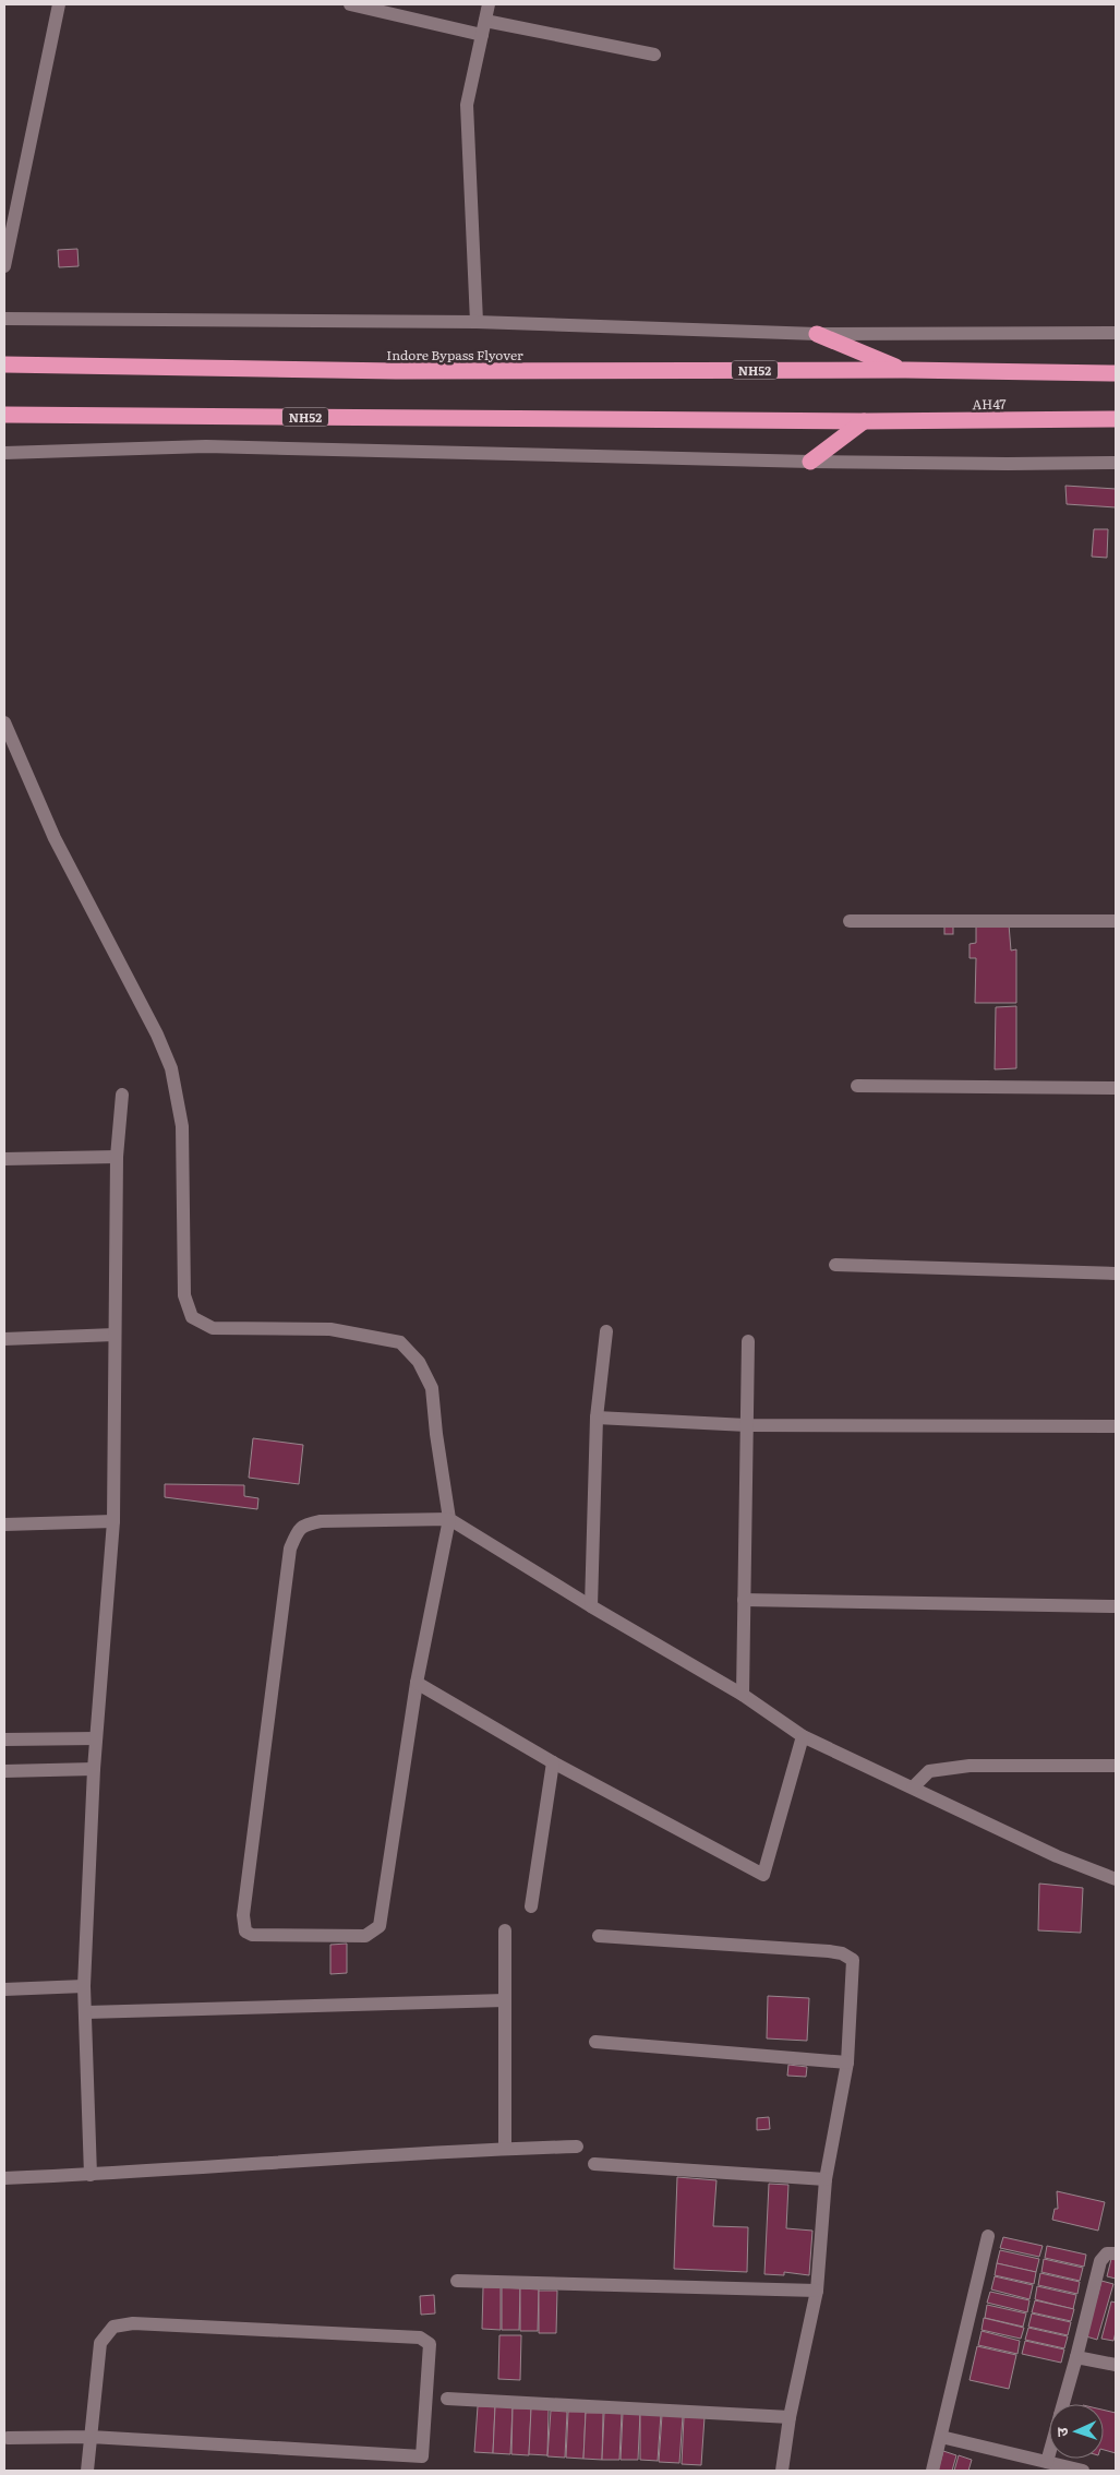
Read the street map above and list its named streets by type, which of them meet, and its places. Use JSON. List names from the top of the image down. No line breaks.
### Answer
{"streets":{"highway":["Indore Bypass Flyover","NH52","AH47"]},"crossings":[["Indore Bypass Flyover","NH52"],["NH52","AH47"]],"north":"left"}
